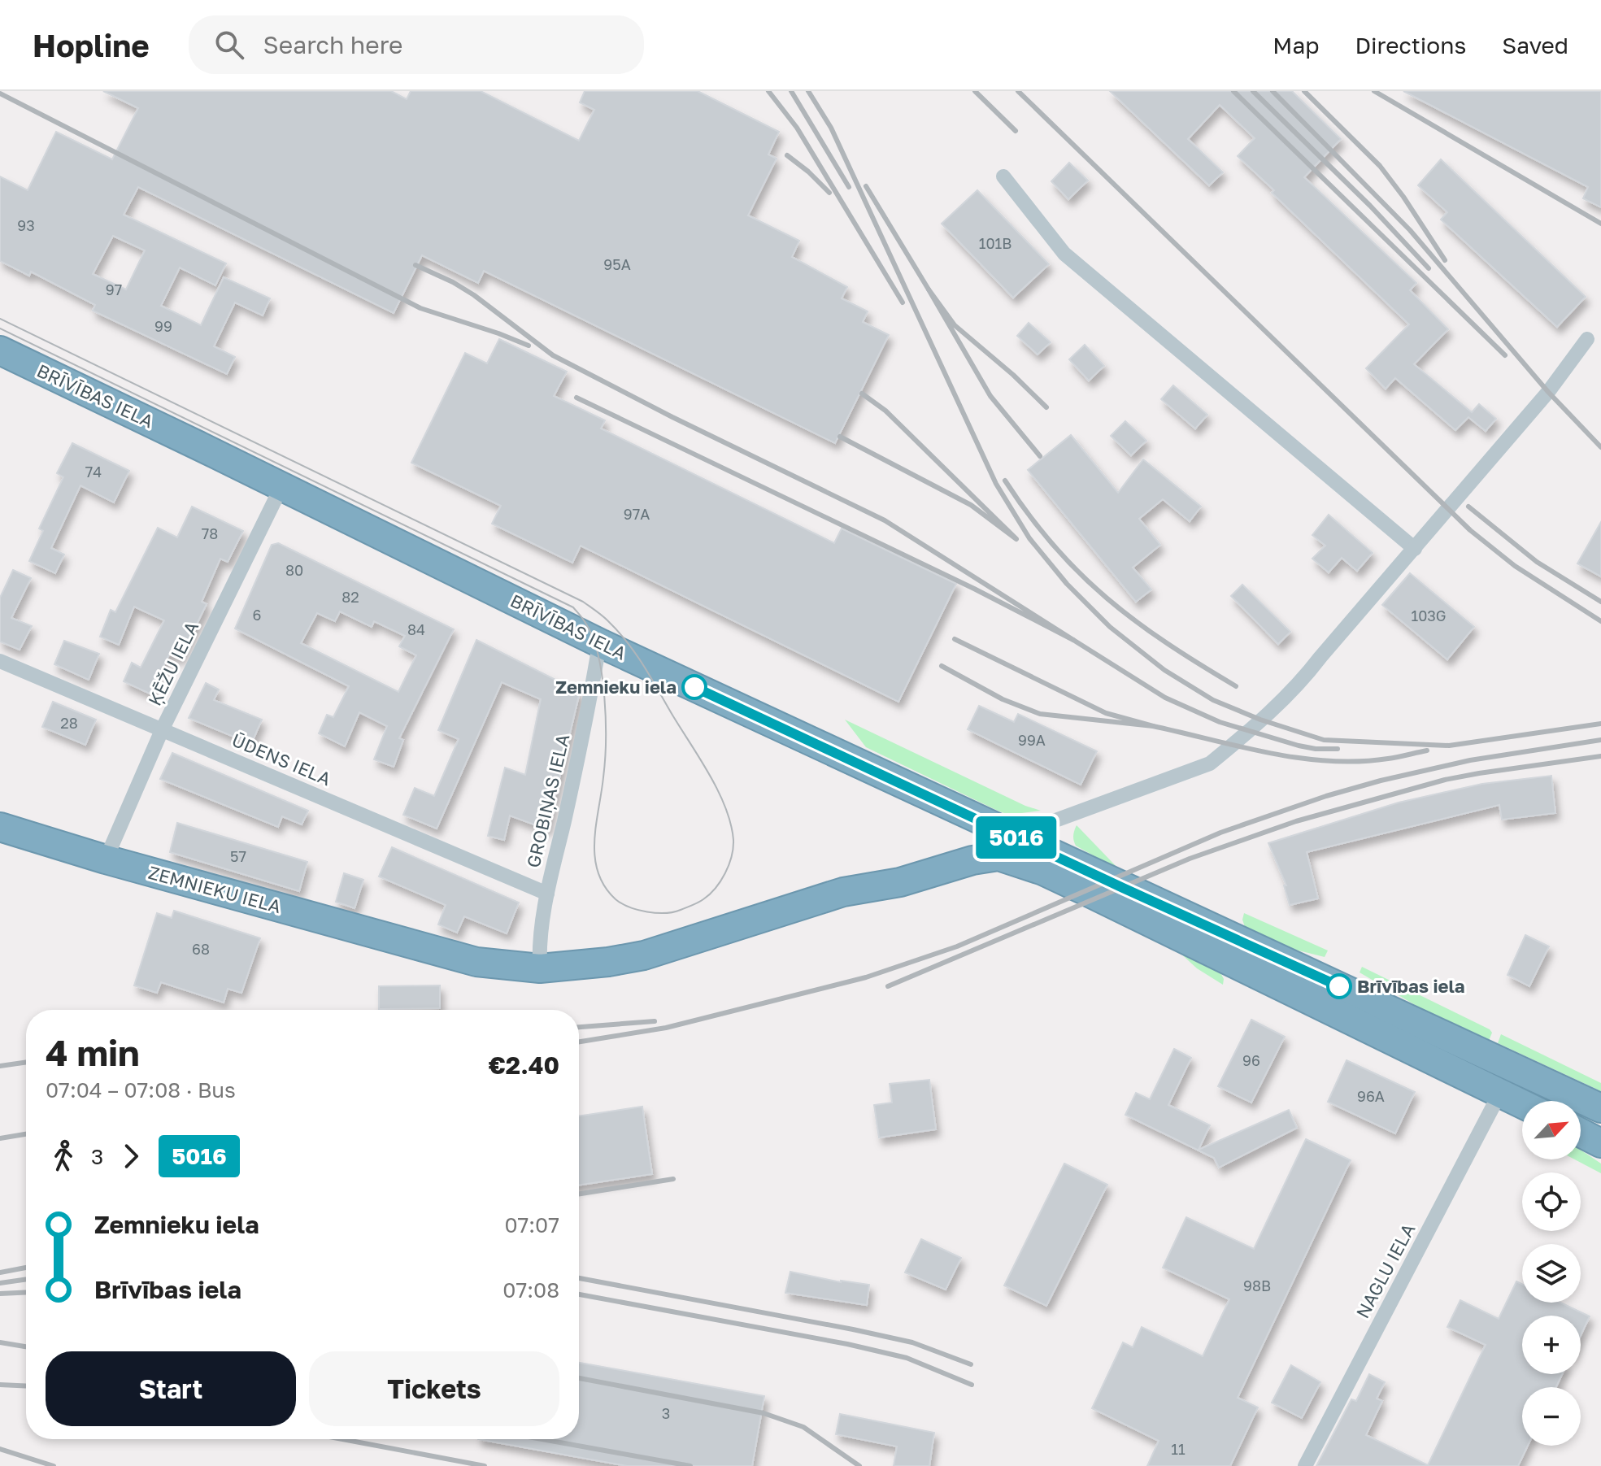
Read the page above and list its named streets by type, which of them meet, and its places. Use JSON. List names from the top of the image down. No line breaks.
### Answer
{"streets":{"highway":["BRĪVĪBAS IELA","ZEMNIEKU IELA"],"street":["ĶĒŽU IELA","ŪDENS IELA","GROBIŅAS IELA","NAGLU IELA"]},"crossings":[["BRĪVĪBAS IELA","ĶĒŽU IELA"],["BRĪVĪBAS IELA","GROBIŅAS IELA"],["BRĪVĪBAS IELA","ZEMNIEKU IELA"],["BRĪVĪBAS IELA","NAGLU IELA"],["ĶĒŽU IELA","ŪDENS IELA"],["ĶĒŽU IELA","ZEMNIEKU IELA"],["ŪDENS IELA","GROBIŅAS IELA"],["GROBIŅAS IELA","ZEMNIEKU IELA"]],"places":["Zemnieku iela","Brīvības iela"],"lines":["bus line 5016"],"house_numbers":["93","101B","95A","97","99","74","97A","78","80","82","6","103G","84","28","99A","57","68","96","96A","98B","3","11"],"north":"top right","page":{"header":"Hopline","search":"Search here","nav":["Map","Directions","Saved"],"on_map":"5016","heading":["4 min","07:04 – 07:08 · Bus","€2.40"],"map_buttons":["+","−"],"legs":["3","5016"],"list":[{"name":"Zemnieku iela","value":"07:07"},{"name":"Brīvības iela","value":"07:08"}],"buttons":["Start","Tickets"]}}
